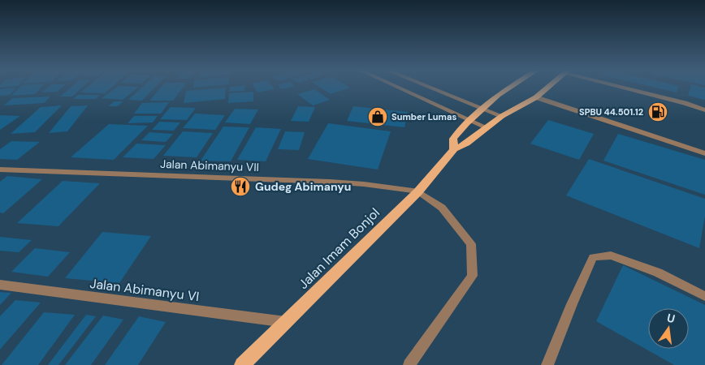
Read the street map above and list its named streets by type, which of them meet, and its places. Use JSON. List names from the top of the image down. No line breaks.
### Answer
{"streets":{"main road":["Jalan Imam Bonjol"],"street":["Jalan Abimanyu VII","Jalan Abimanyu VI"]},"crossings":[["Jalan Abimanyu VII","Jalan Imam Bonjol"],["Jalan Imam Bonjol","Jalan Abimanyu VI"]],"places":{"fuel station":["SPBU 44.501.12"],"shop":["Sumber Lumas"],"restaurant":["Gudeg Abimanyu"]},"north":"top"}
